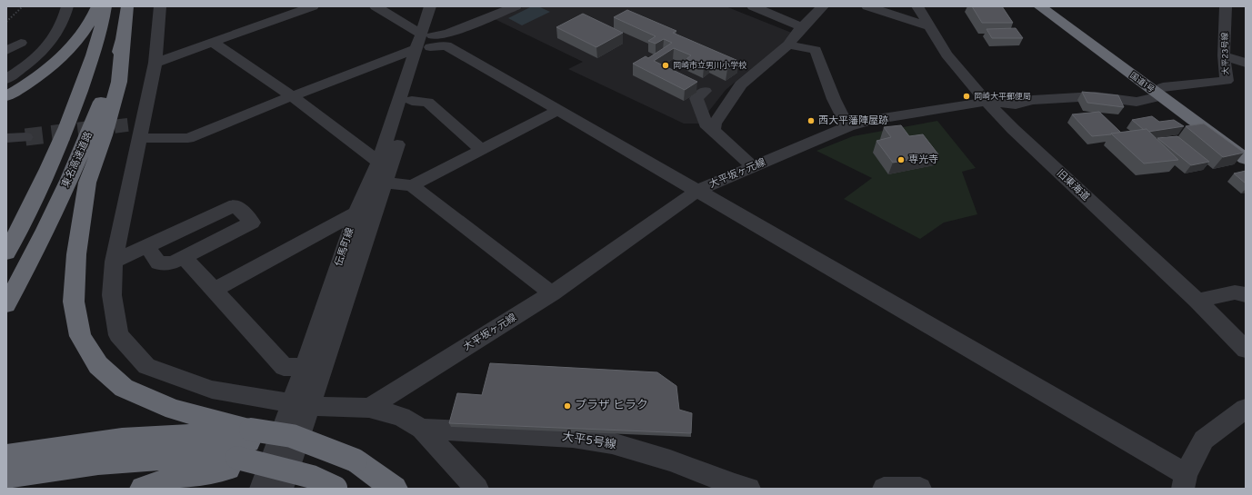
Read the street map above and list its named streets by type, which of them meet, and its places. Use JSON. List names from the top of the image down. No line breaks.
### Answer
{"streets":{"highway":["国道1号","東名高速道路"],"street":["大平23号線","大平坂ヶ元線","旧東海道","伝馬町線","大平5号線"]},"crossings":[["大平23号線","国道1号"],["大平23号線","大平坂ヶ元線"],["国道1号","大平坂ヶ元線"],["大平坂ヶ元線","旧東海道"]],"places":["岡崎市立男川小学校","岡崎大平郵便局","西大平藩陣屋跡","専光寺","プラザ ヒラク"]}
